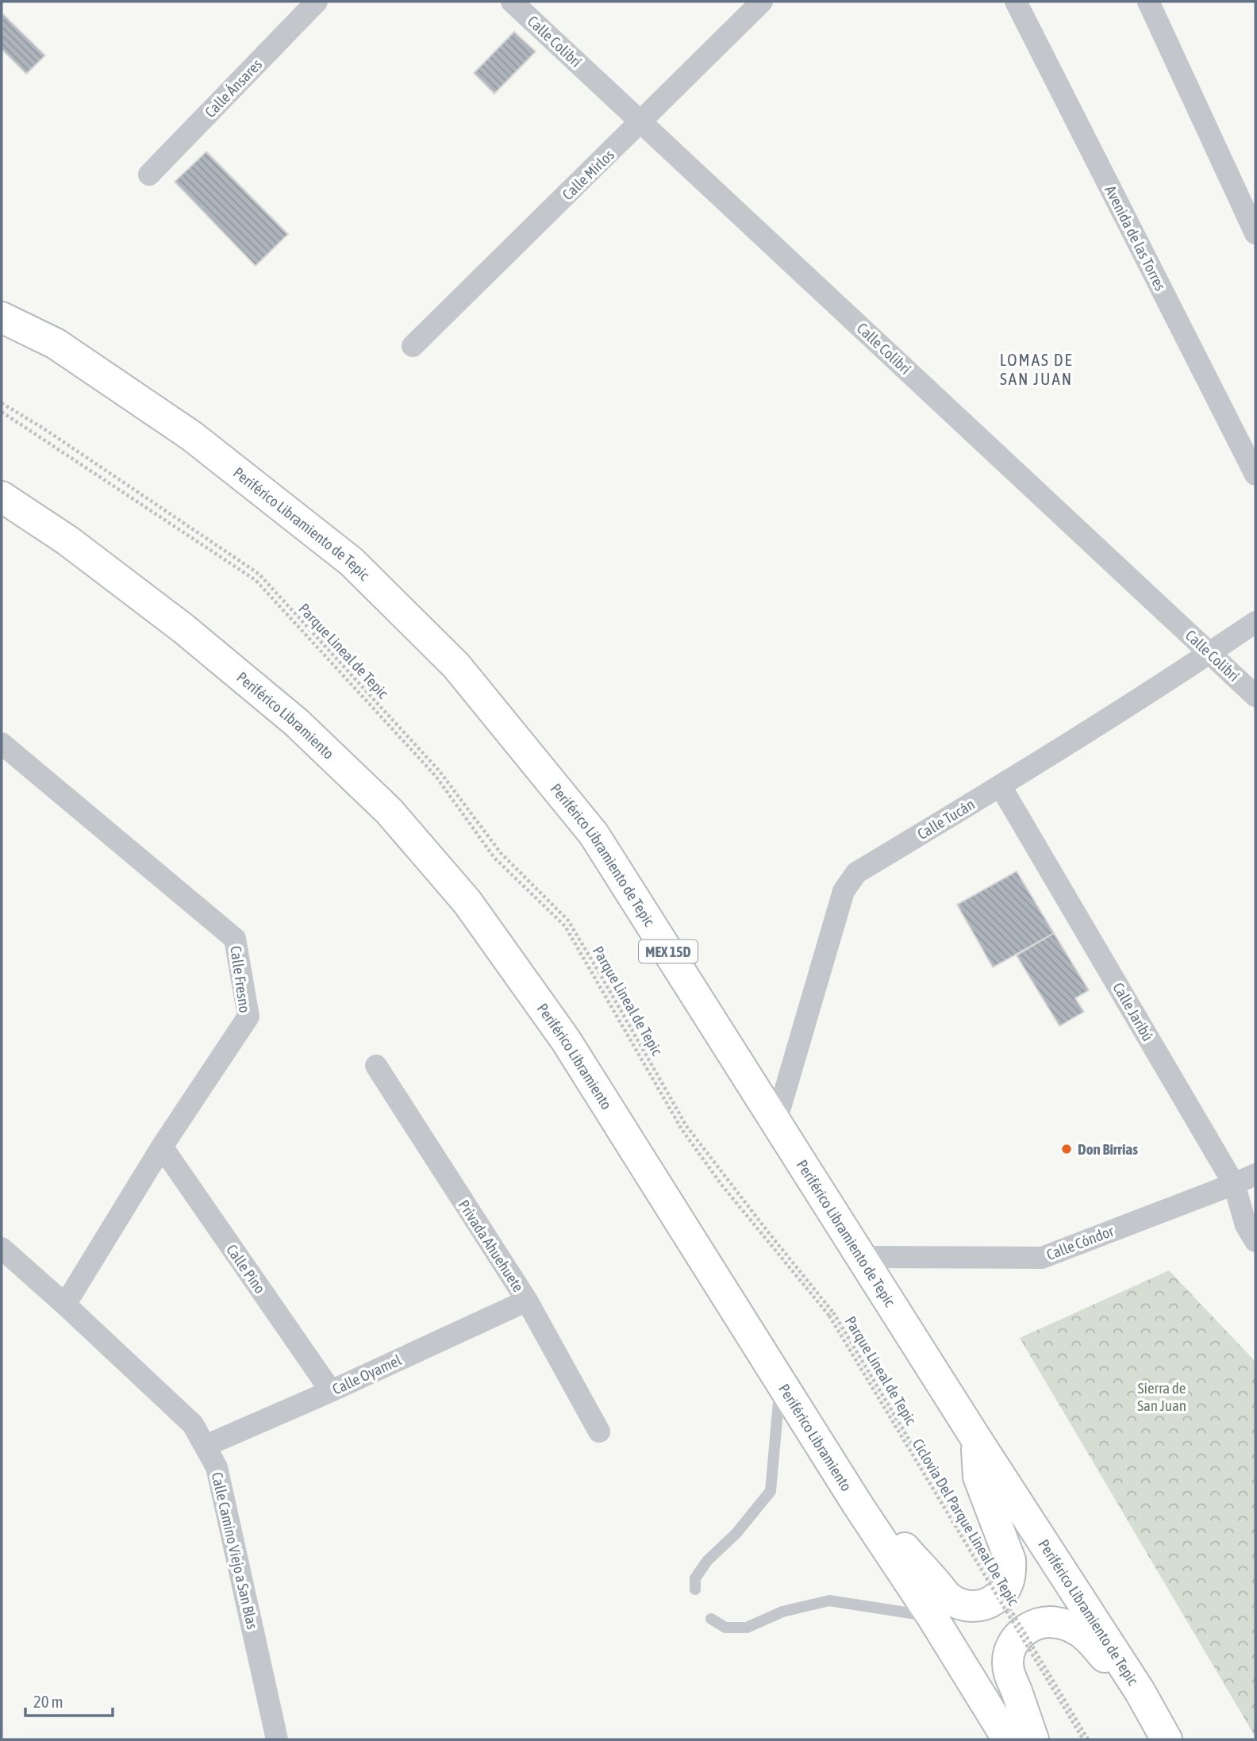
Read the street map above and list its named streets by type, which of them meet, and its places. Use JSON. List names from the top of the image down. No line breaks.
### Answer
{"streets":{"highway":["Periférico Libramiento de Tepic","Periférico Libramiento","MEX 15D"],"street":["Calle Colibrí","Calle Ánsares","Calle Mirlos","Avenida de las Torres","Calle Tucán","Calle Fresno","Calle Jaribú","Calle Cóndor","Privada Ahuehuete","Calle Pino","Calle Oyamel","Calle Camino Viejo a San Blas"],"path":["Parque Lineal de Tepic","Ciclovia Del Parque Lineal De Tepic"]},"crossings":[["Calle Colibrí","Calle Mirlos"],["Calle Colibrí","Calle Tucán"],["Periférico Libramiento de Tepic","Calle Tucán"],["Periférico Libramiento de Tepic","Calle Cóndor"],["Calle Tucán","Calle Jaribú"],["Calle Fresno","Calle Pino"],["Calle Fresno","Calle Camino Viejo a San Blas"],["Calle Jaribú","Calle Cóndor"],["Privada Ahuehuete","Calle Oyamel"],["Calle Pino","Calle Oyamel"],["Calle Oyamel","Calle Camino Viejo a San Blas"]],"districts":["LOMAS DE SAN JUAN"],"parks":["Sierra de San Juan"],"places":["Don Birrias"],"scale_bar":"20 m"}
